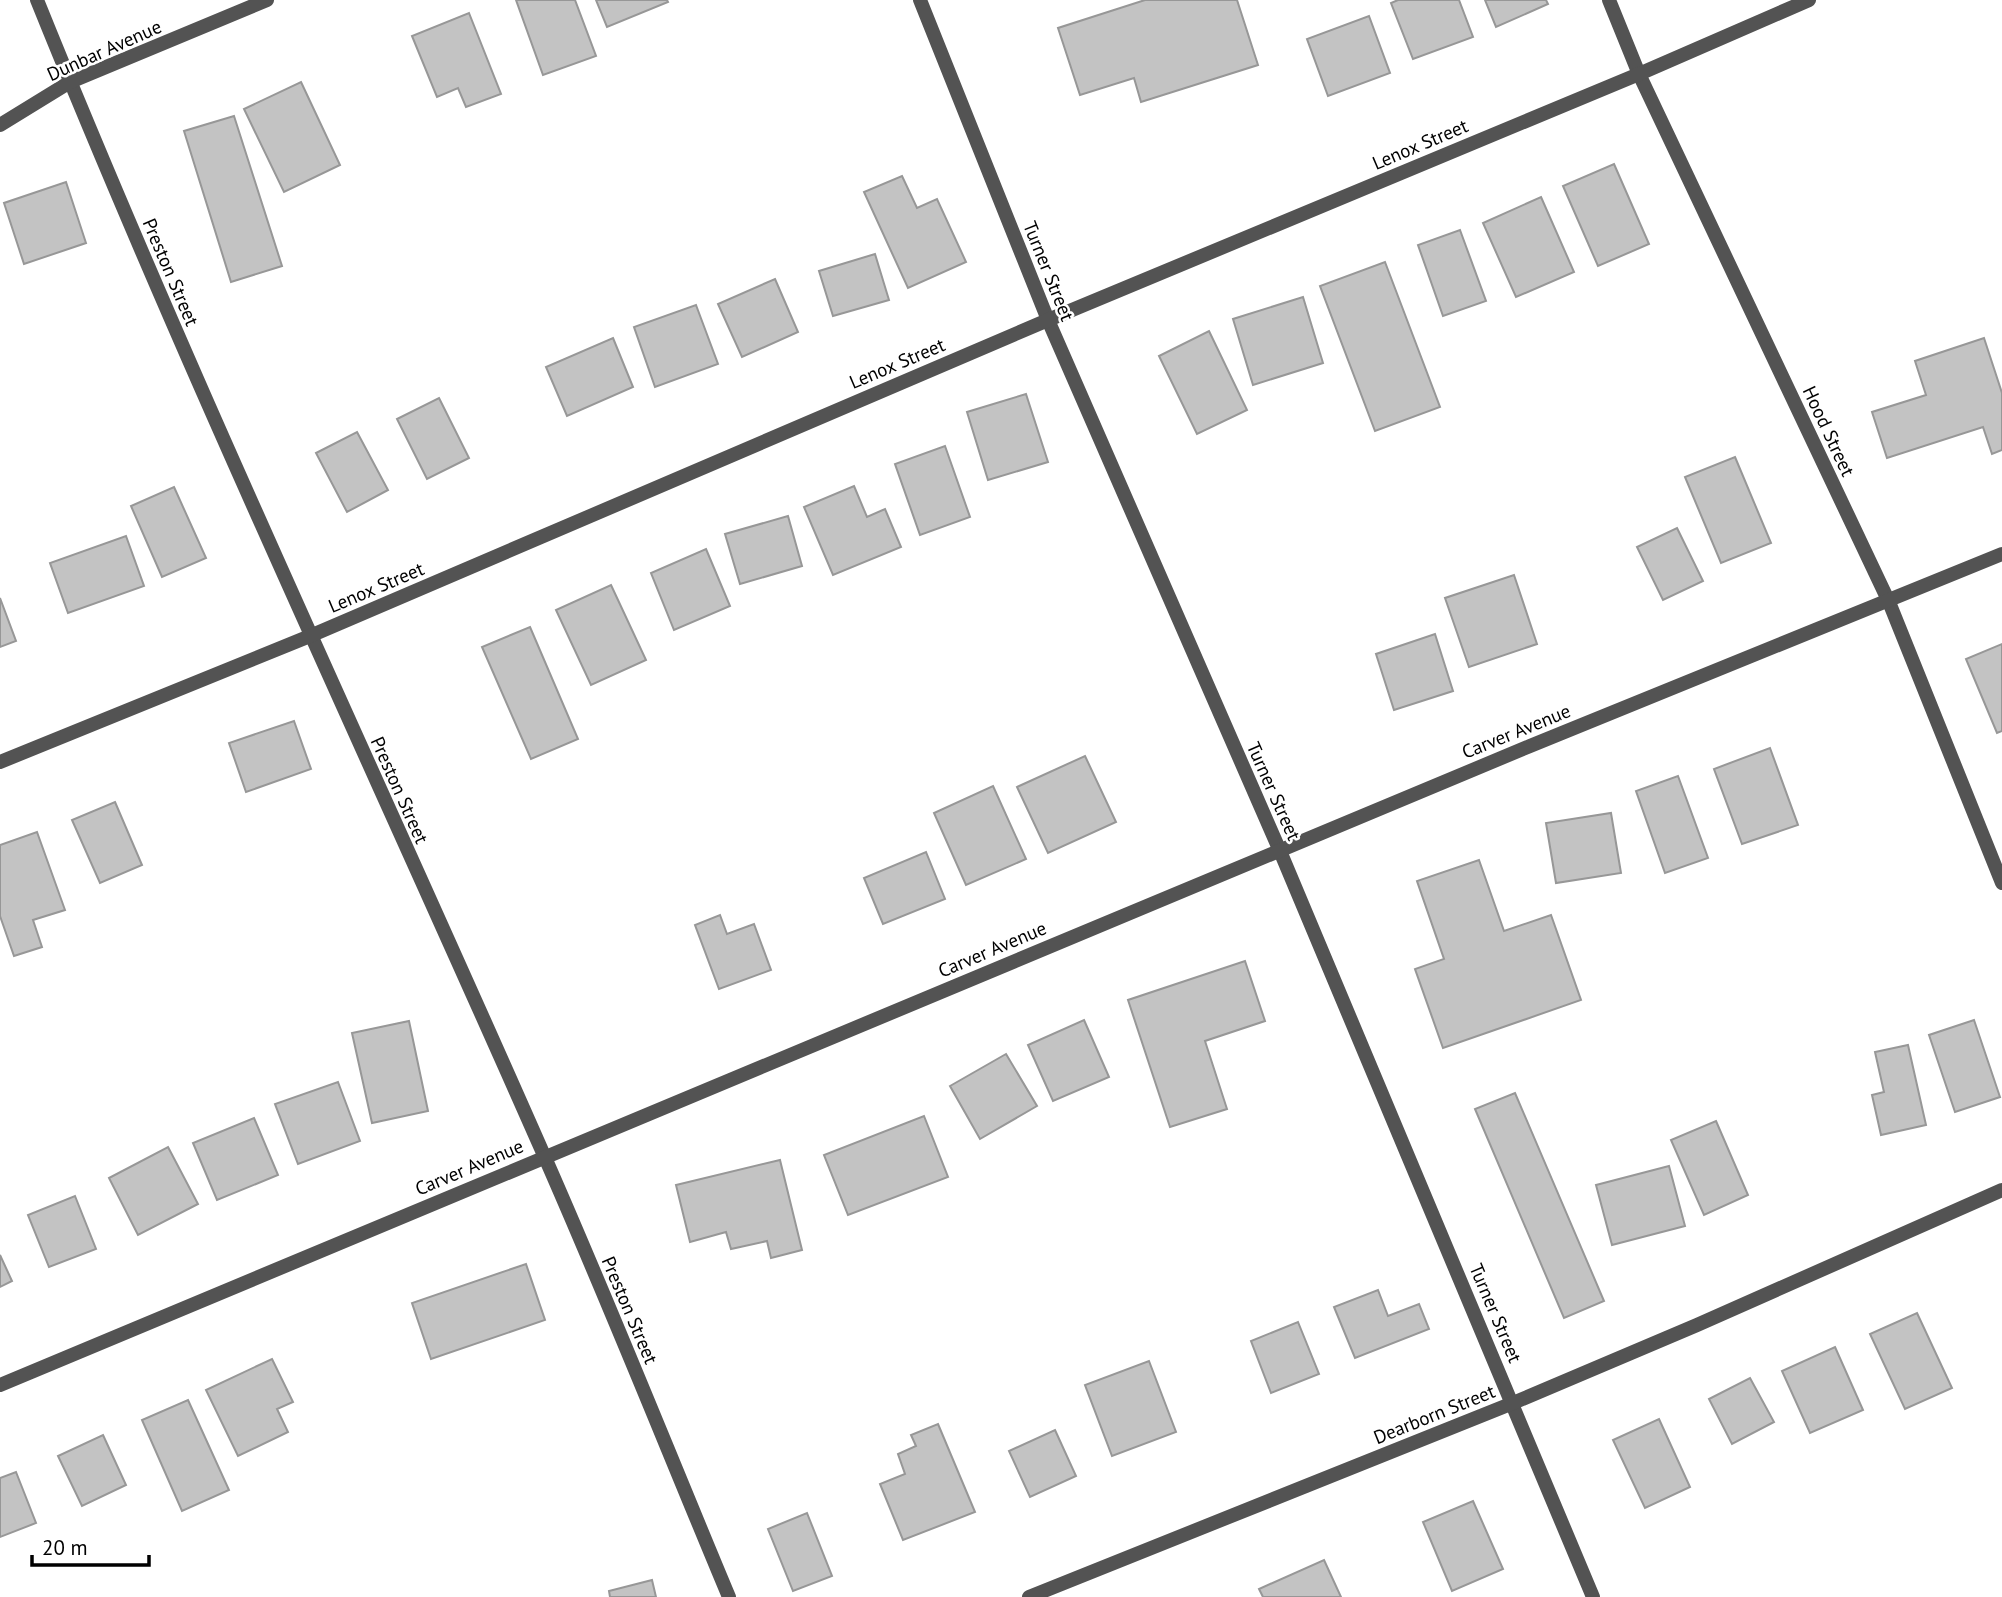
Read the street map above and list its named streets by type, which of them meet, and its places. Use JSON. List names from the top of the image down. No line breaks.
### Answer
{"streets":{"street":["Dunbar Avenue","Lenox Street","Turner Street","Preston Street","Hood Street","Carver Avenue","Dearborn Street"]},"crossings":[["Dunbar Avenue","Preston Street"],["Lenox Street","Turner Street"],["Lenox Street","Preston Street"],["Lenox Street","Hood Street"],["Turner Street","Carver Avenue"],["Turner Street","Dearborn Street"],["Preston Street","Carver Avenue"],["Hood Street","Carver Avenue"]],"scale_bar":"20 m"}
